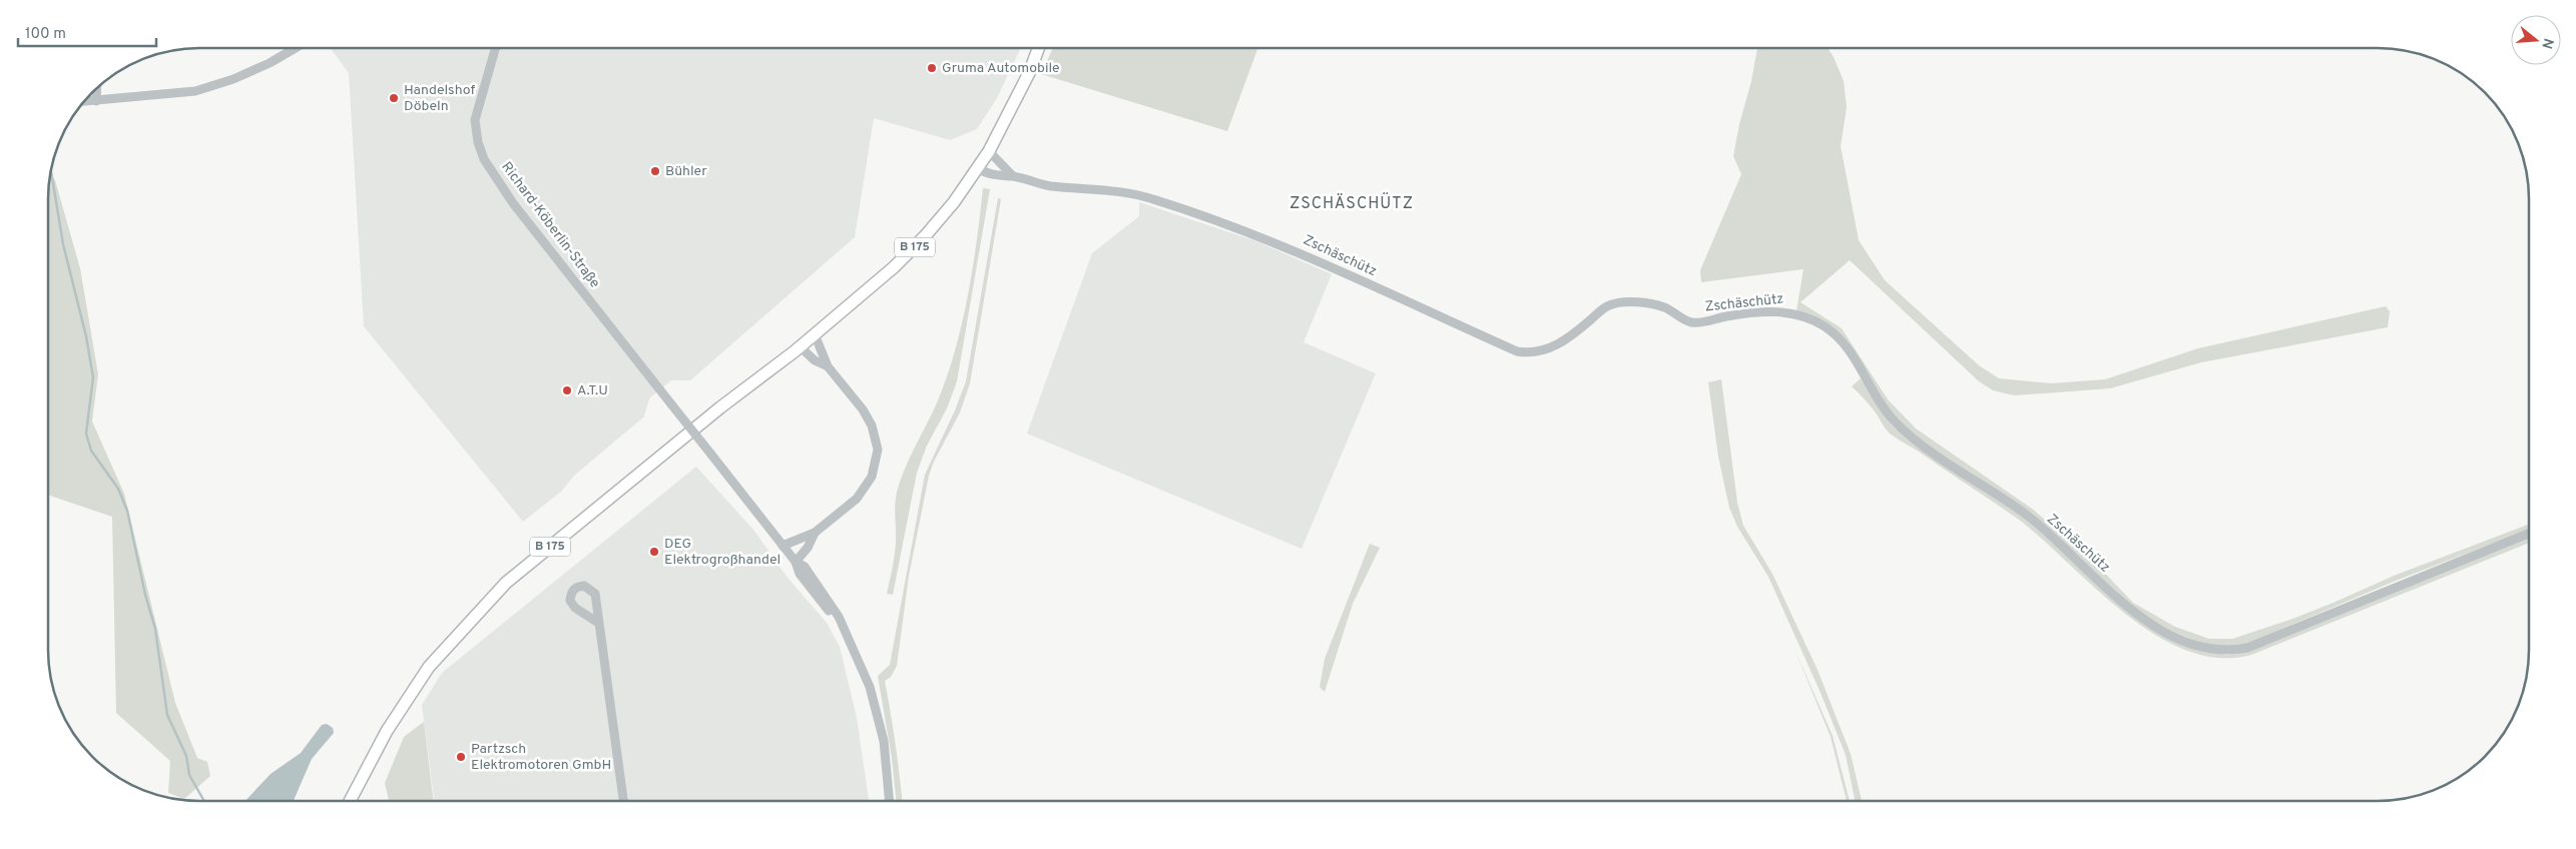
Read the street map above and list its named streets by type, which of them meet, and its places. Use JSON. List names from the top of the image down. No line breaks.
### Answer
{"streets":{"main road":["B 175"],"street":["Richard-Köberlin-Straße","Zschäschütz"]},"crossings":[["B 175","Zschäschütz"]],"districts":["ZSCHÄSCHÜTZ"],"places":["Gruma Automobile","Handelshof Döbeln","Bühler","A.T.U","DEG Elektrogroßhandel","Partzsch Elektromotoren GmbH"],"scale_bar":"100 m","north":"right"}
